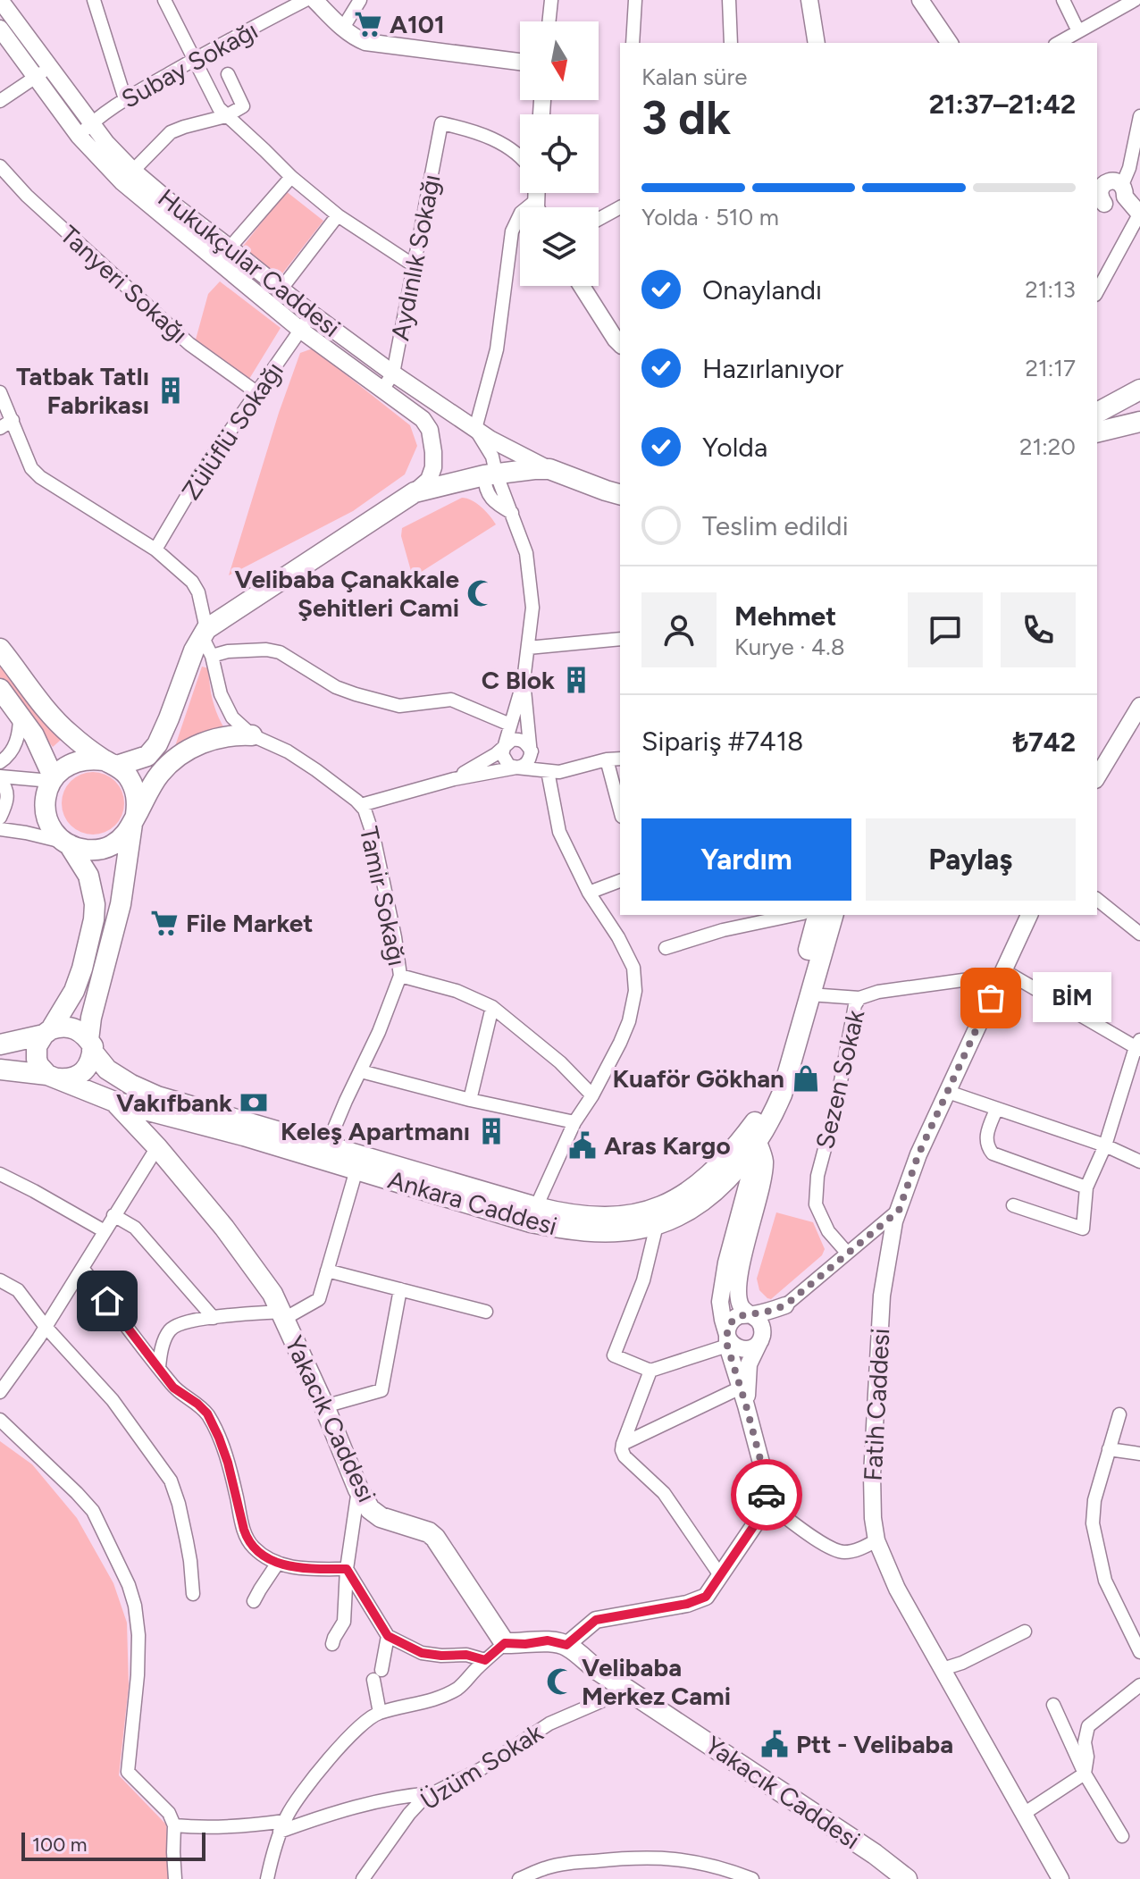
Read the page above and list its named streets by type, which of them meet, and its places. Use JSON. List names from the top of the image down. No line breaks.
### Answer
{"streets":{"main road":["Hukukçular Caddesi","Ankara Caddesi","Yakacık Caddesi"],"street":["Subay Sokağı","Aydınlık Sokağı","Tanyeri Sokağı","Zülüflü Sokağı","Tamir Sokağı","Sezen Sokak","Fatih Caddesi","Üzüm Sokak"]},"crossings":[["Subay Sokağı","Hukukçular Caddesi"],["Aydınlık Sokağı","Hukukçular Caddesi"],["Hukukçular Caddesi","Zülüflü Sokağı"],["Tanyeri Sokağı","Zülüflü Sokağı"],["Tamir Sokağı","Ankara Caddesi"],["Sezen Sokak","Fatih Caddesi"],["Ankara Caddesi","Yakacık Caddesi"],["Yakacık Caddesi","Üzüm Sokak"]],"places":{"supermarket":["A101","File Market"],"building":["Tatbak Tatlı Fabrikası","C Blok","Keleş Apartmanı"],"mosque":["Velibaba Çanakkale Şehitleri Cami","Velibaba Merkez Cami"],"other":["BİM"],"shop":["Kuaför Gökhan"],"bank":["Vakıfbank"],"public building":["Aras Kargo","Ptt - Velibaba"]},"scale_bar":"100 m","north":"bottom","page":{"heading":["3 dk","Kalan süre","21:37–21:42"],"panel":["Mehmet","Kurye · 4.8","Sipariş #7418","₺742"],"bar":"Yolda · 510 m","list":[["Onaylandı","21:13"],["Hazırlanıyor","21:17"],["Yolda","21:20"],"Teslim edildi"],"buttons":["Yardım","Paylaş"],"bubble":"BİM","scale":"100 m"}}
